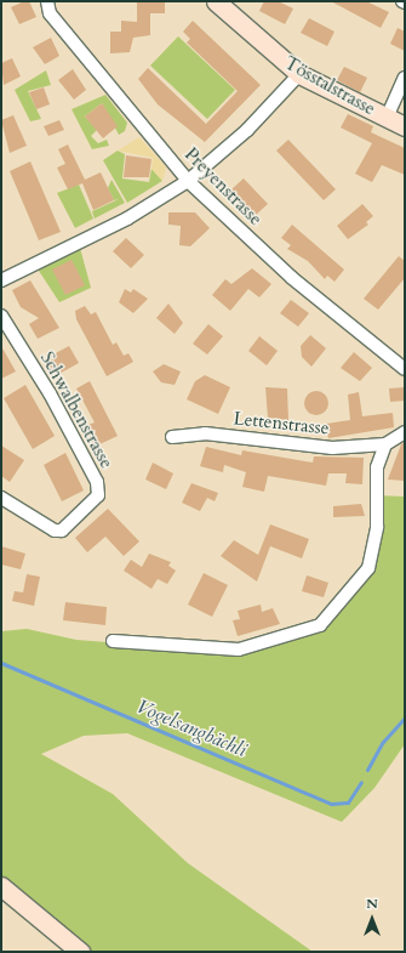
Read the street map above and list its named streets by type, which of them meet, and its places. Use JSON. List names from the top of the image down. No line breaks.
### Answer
{"streets":{"main road":["Tösstalstrasse"],"street":["Preyenstrasse","Schwalbenstrasse","Lettenstrasse"]},"water":["Vogelsangbächli"],"north":"top"}
